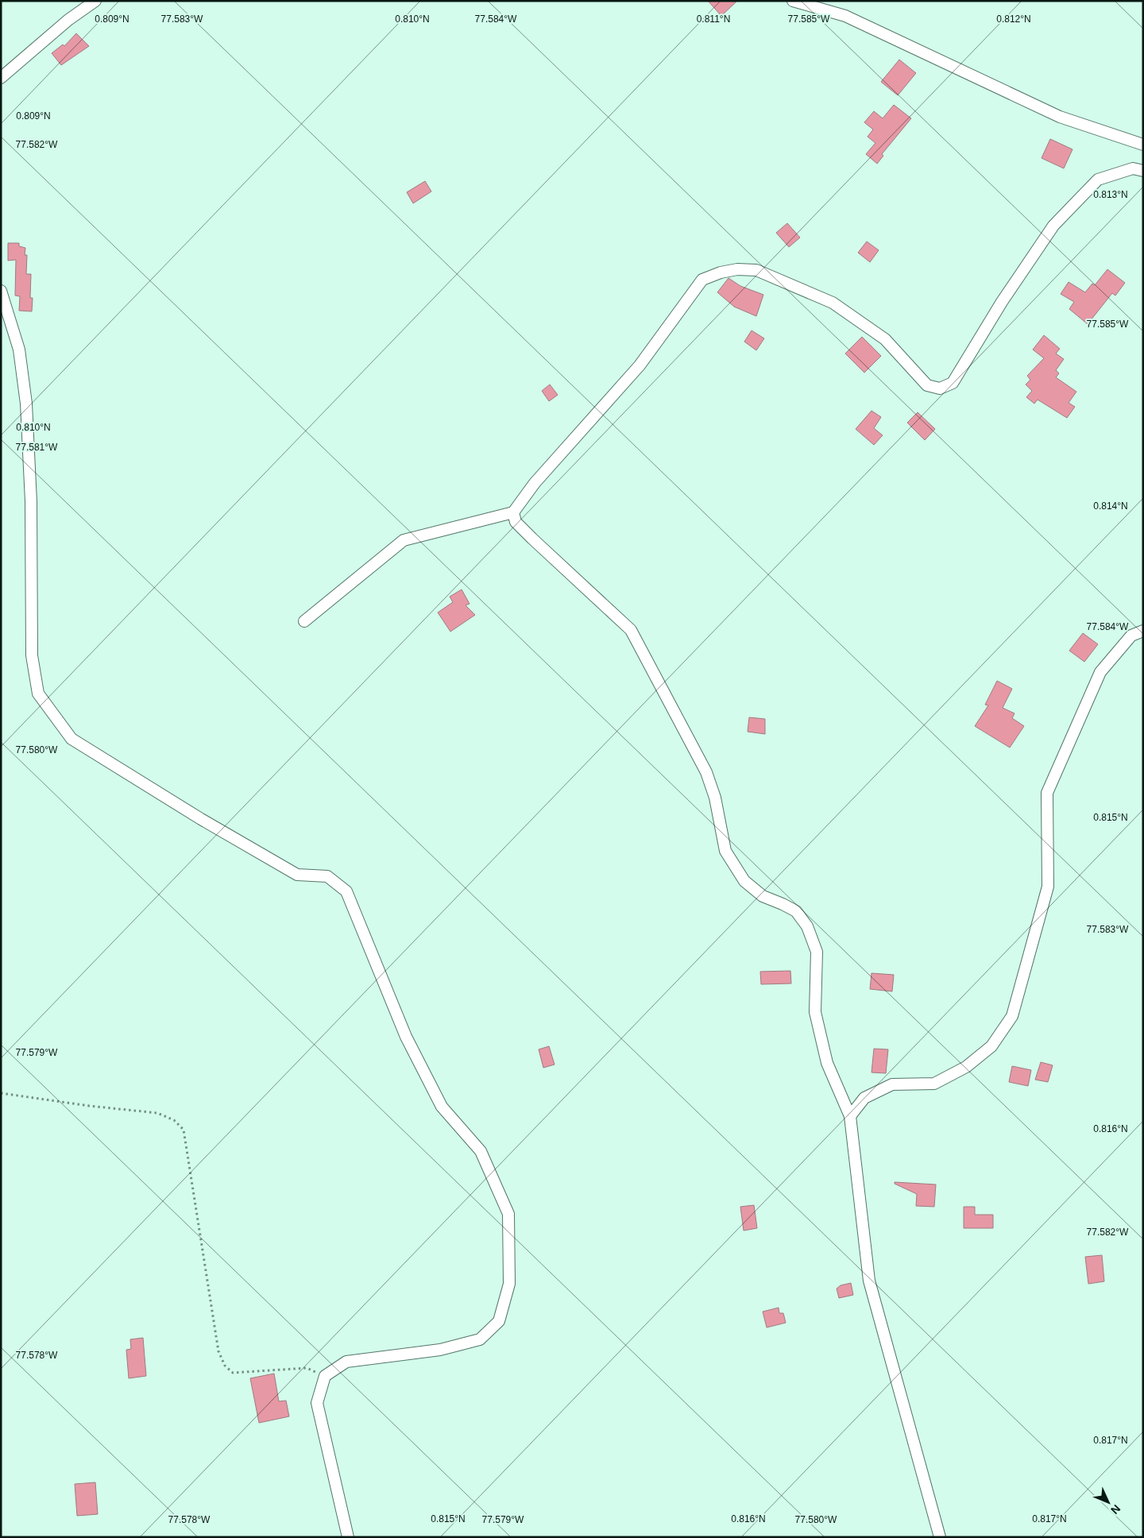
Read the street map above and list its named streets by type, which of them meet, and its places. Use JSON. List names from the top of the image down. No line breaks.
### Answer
{"north":"bottom right","coordinates":["77.583°W","77.585°W","77.584°W","0.810°N","0.812°N","0.809°N","0.811°N","77.582°W","0.813°N","77.581°W","0.814°N","77.580°W","0.815°N","77.579°W","0.816°N","77.578°W","0.817°N"]}
